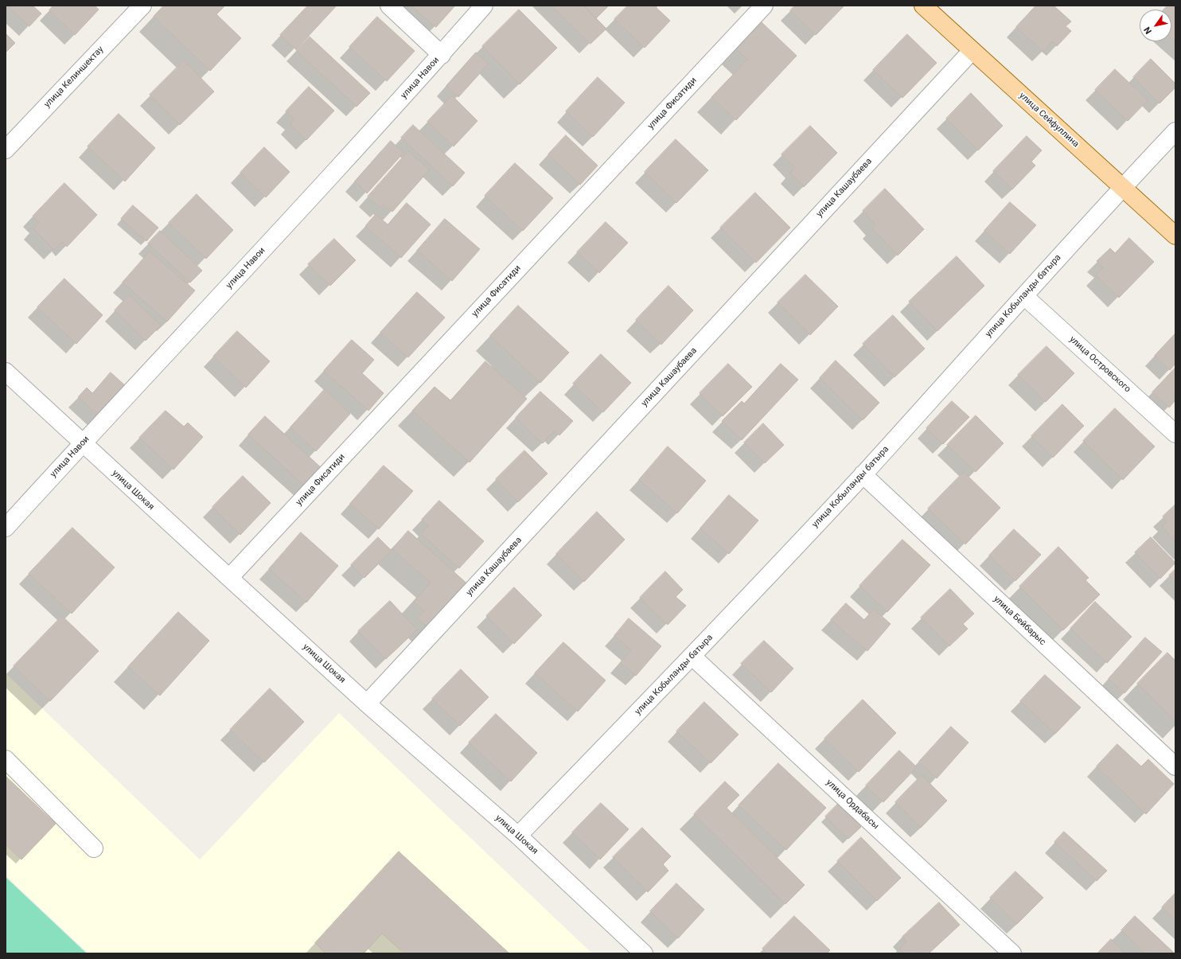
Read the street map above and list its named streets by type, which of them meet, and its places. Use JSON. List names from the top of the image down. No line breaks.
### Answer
{"streets":{"main road":["улица Сейфуллина"],"street":["улица Келиншектау","улица Навои","улица Фисатиди","улица Кашаубаева","улица Кобыланды батыра","улица Островского","улица Шокая","улица Бейбарыс","улица Ордабасы"]},"crossings":[["улица Навои","улица Шокая"],["улица Фисатиди","улица Шокая"],["улица Сейфуллина","улица Кашаубаева"],["улица Сейфуллина","улица Кобыланды батыра"],["улица Кашаубаева","улица Шокая"],["улица Кобыланды батыра","улица Островского"],["улица Кобыланды батыра","улица Шокая"],["улица Кобыланды батыра","улица Бейбарыс"],["улица Кобыланды батыра","улица Ордабасы"]],"north":"bottom left"}
